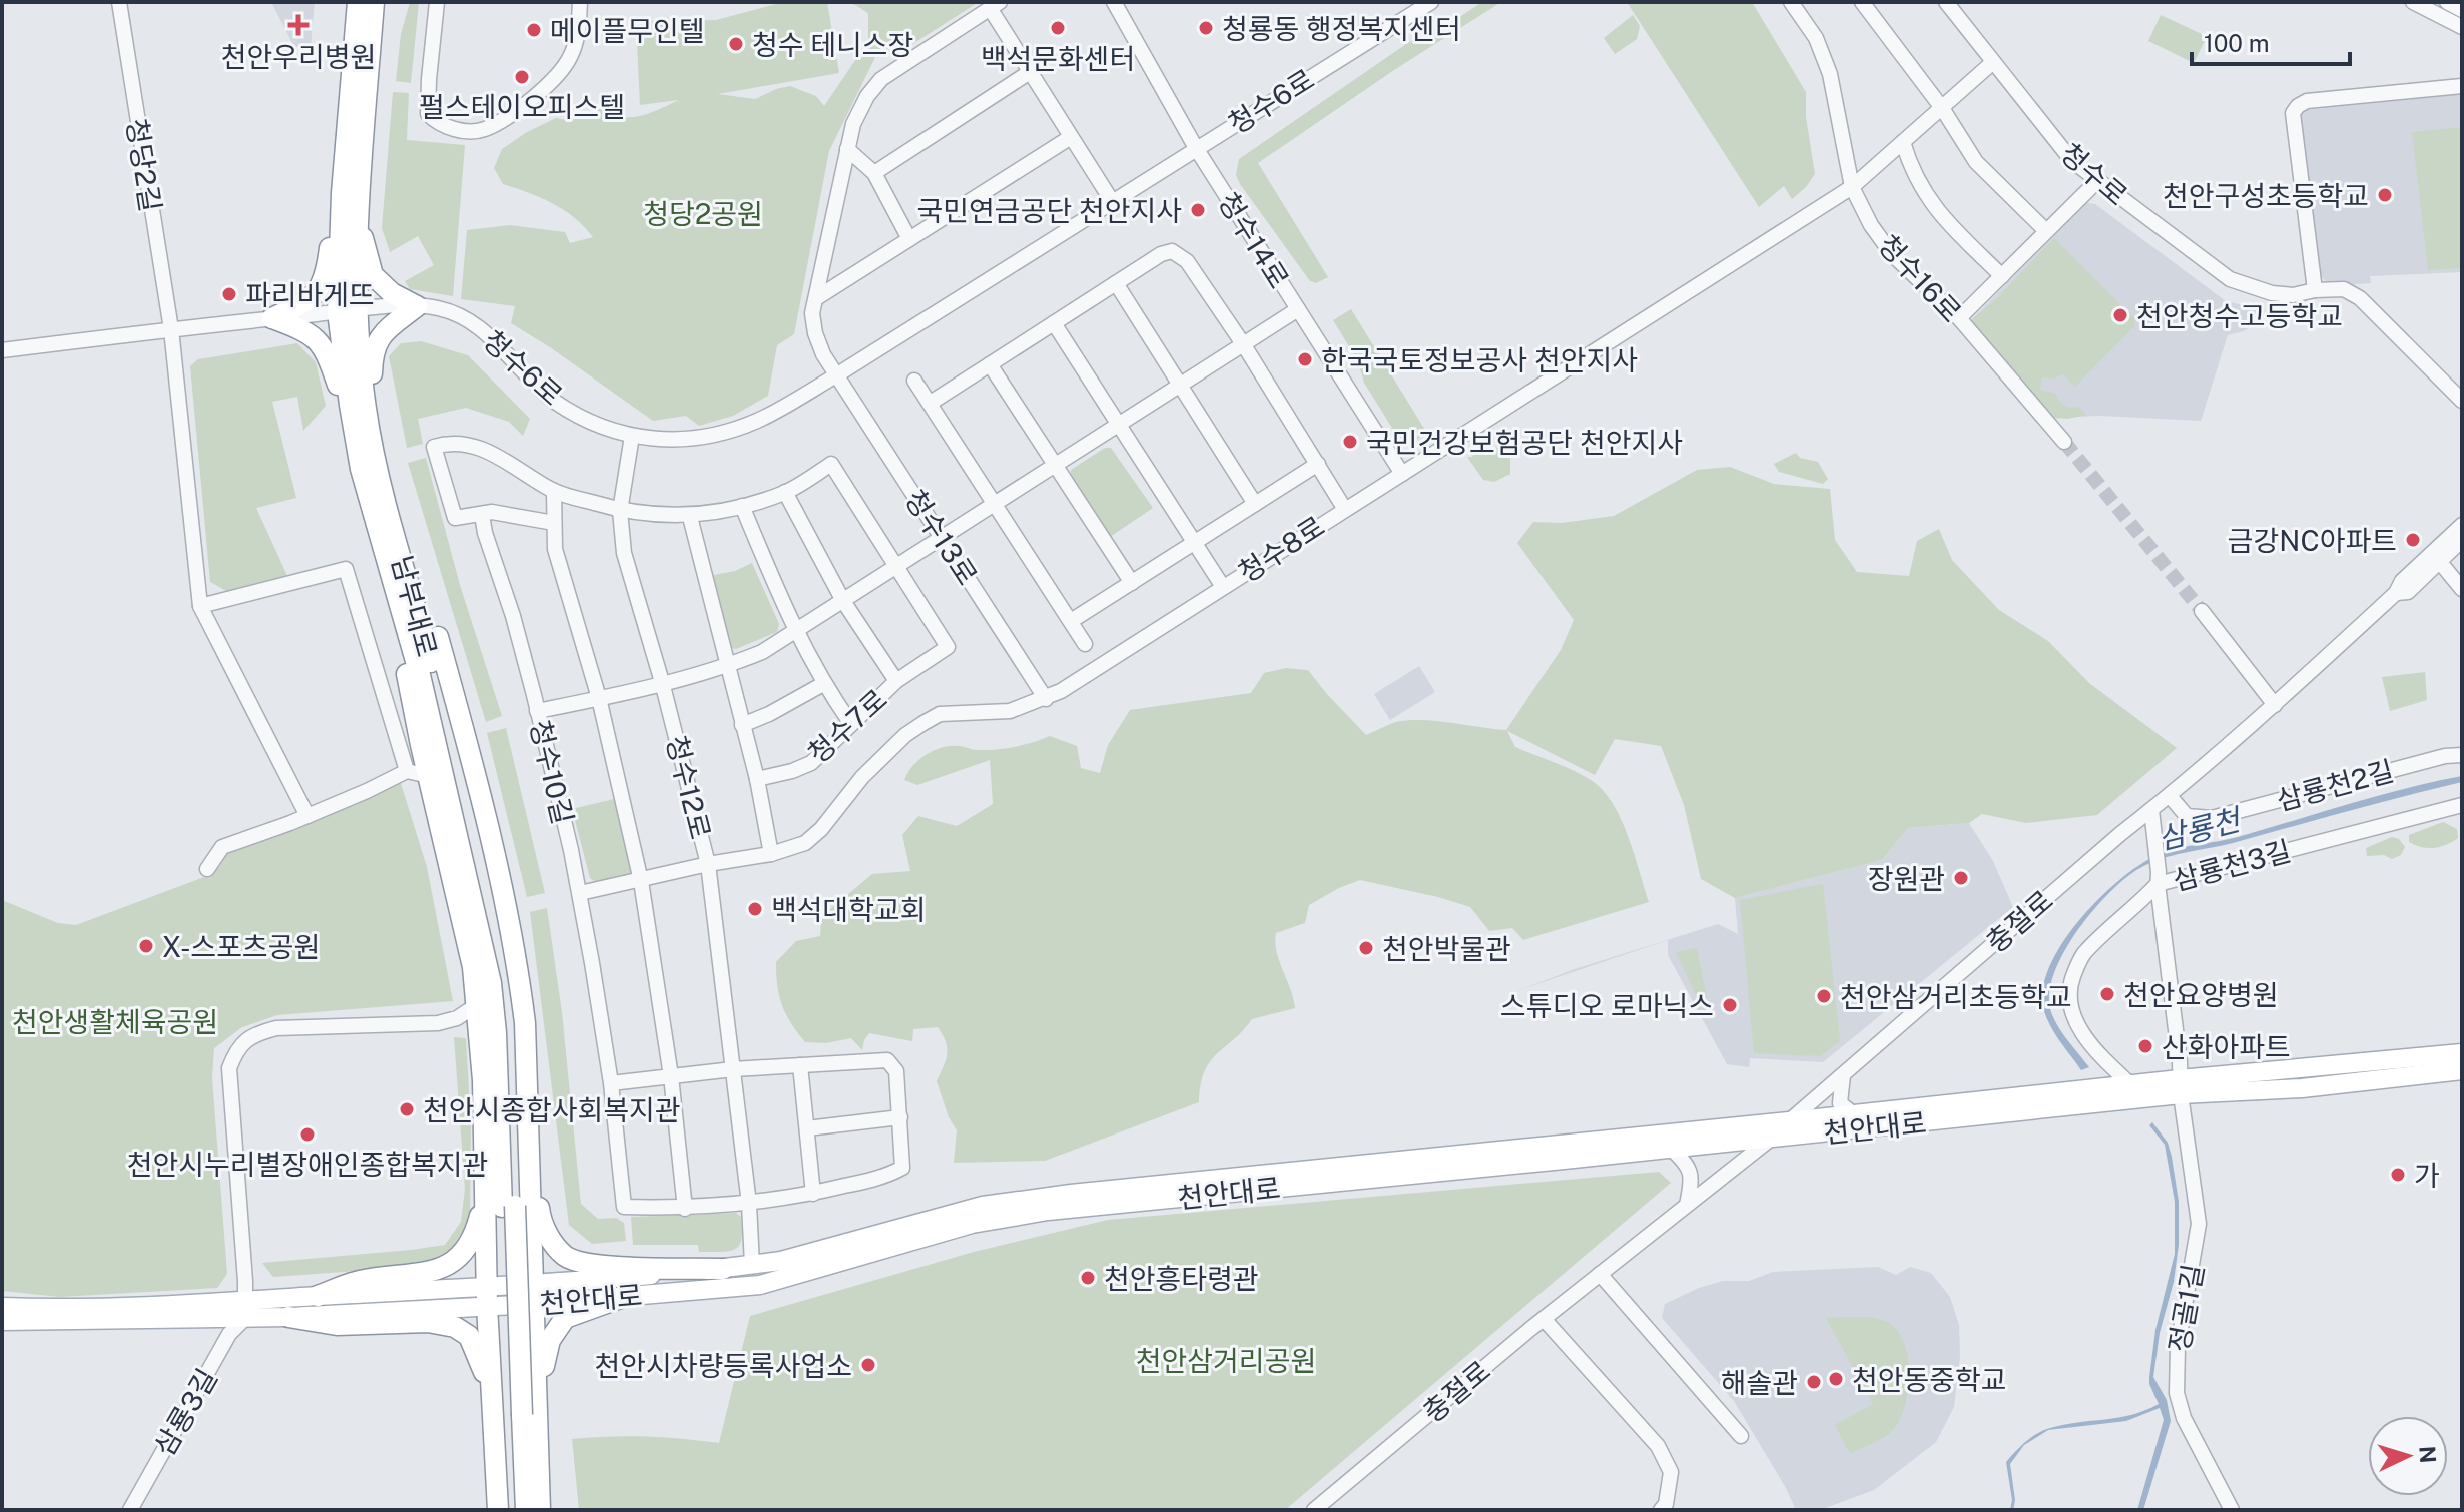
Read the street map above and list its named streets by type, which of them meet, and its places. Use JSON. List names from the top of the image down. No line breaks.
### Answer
{"streets":{"highway":["남부대로"],"main road":["천안대로"],"street":["청수6로","청당2길","청수로","청수14로","청수16로","청수13로","청수8로","청수7로","청수10길","삼룡천2길","청수12로","삼룡천3길","충절로","정골1길","삼룡3길"]},"crossings":[["청수6로","청수14로"],["청수6로","청수13로"],["청수6로","남부대로"],["청수6로","청수12로"],["청수로","청수8로"],["청수14로","청수8로"],["청수16로","청수8로"],["청수13로","청수8로"],["청수8로","청수10길"],["청수8로","청수12로"],["청수10길","청수12로"],["삼룡천2길","충절로"],["청수12로","천안대로"],["삼룡천3길","천안대로"],["삼룡천3길","정골1길"],["충절로","천안대로"],["충절로","정골1길"],["천안대로","정골1길"],["천안대로","삼룡3길"]],"water":["삼룡천"],"parks":["청당2공원","천안생활체육공원","천안삼거리공원"],"places":{"health":["천안우리병원"],"other":["백석문화센터","청룡동 행정복지센터","메이플무인텔","청수 테니스장","펄스테이오피스텔","천안구성초등학교","국민연금공단 천안지사","파리바게뜨","천안청수고등학교","한국국토정보공사 천안지사","국민건강보험공단 천안지사","금강NC아파트","장원관","백석대학교회","X-스포츠공원","천안박물관","천안요양병원","천안삼거리초등학교","스튜디오 로마닉스","산화아파트","천안시종합사회복지관","천안시누리별장애인종합복지관","가","천안흥타령관","천안시차량등록사업소","천안동중학교","해솔관"]},"scale_bar":"100 m","north":"right"}
